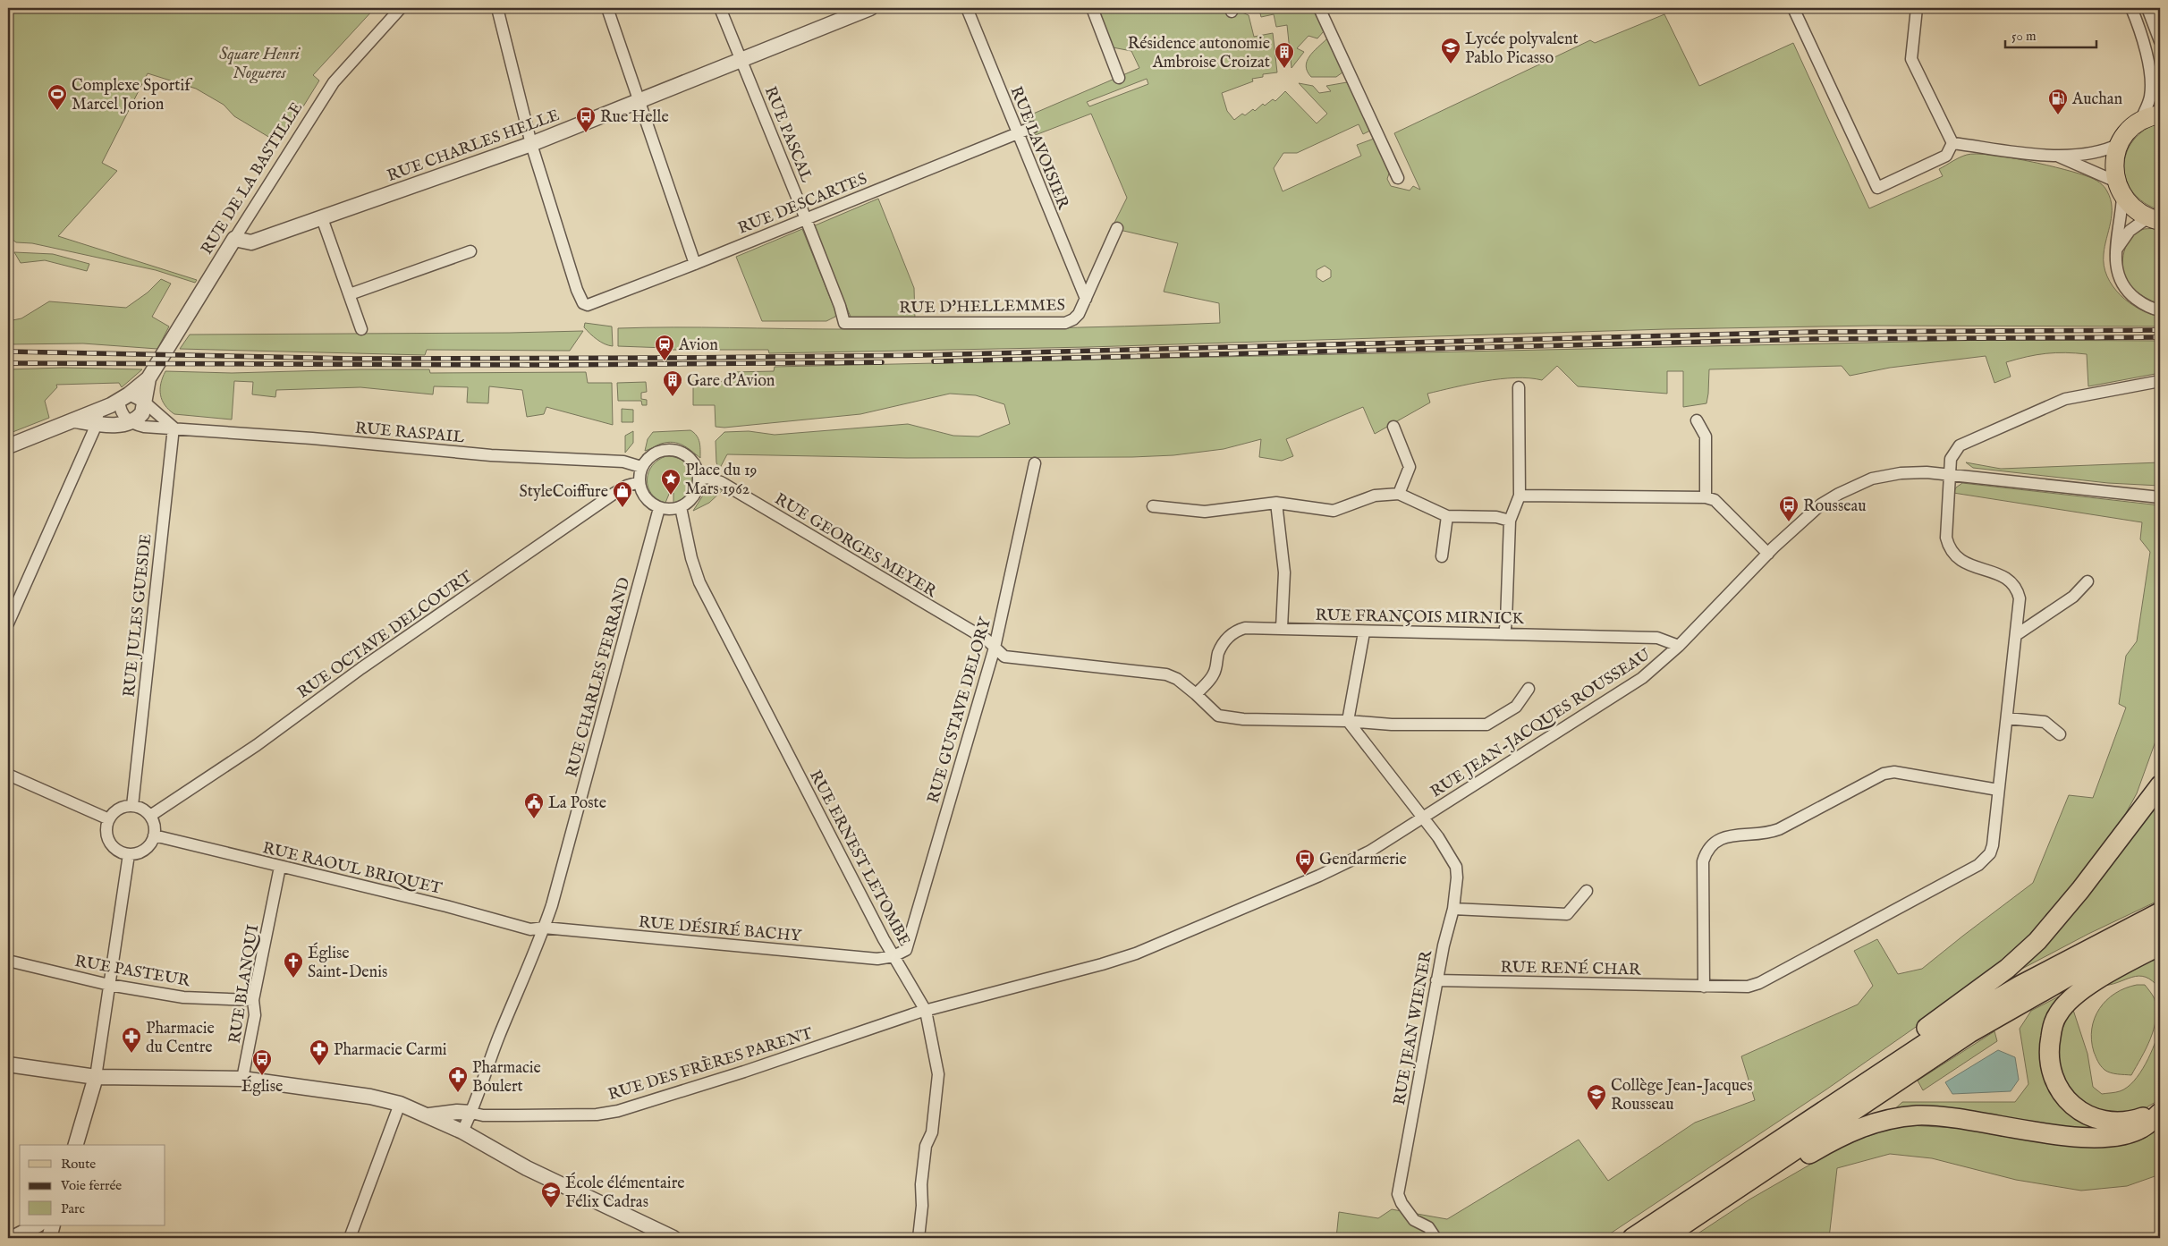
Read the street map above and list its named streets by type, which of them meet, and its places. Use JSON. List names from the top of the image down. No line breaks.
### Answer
{"streets":{"street":["RUE PASCAL","RUE CHARLES HELLE","RUE LAVOISIER","RUE DE LA BASTILLE","RUE DESCARTES","RUE D'HELLEMMES","RUE RASPAIL","RUE GEORGES MEYER","RUE JULES GUESDE","RUE FRANÇOIS MIRNICK","RUE OCTAVE DELCOURT","RUE CHARLES FERRAND","RUE GUSTAVE DELORY","RUE JEAN-JACQUES ROUSSEAU","RUE ERNEST LETOMBE","RUE RAOUL BRIQUET","RUE DÉSIRÉ BACHY","RUE RENÉ CHAR","RUE PASTEUR","RUE BLANQUI","RUE JEAN WIENER","RUE DES FRÈRES PARENT"]},"crossings":[["RUE PASCAL","RUE CHARLES HELLE"],["RUE PASCAL","RUE DESCARTES"],["RUE PASCAL","RUE D'HELLEMMES"],["RUE CHARLES HELLE","RUE DE LA BASTILLE"],["RUE CHARLES HELLE","RUE DESCARTES"],["RUE LAVOISIER","RUE DESCARTES"],["RUE LAVOISIER","RUE D'HELLEMMES"],["RUE DE LA BASTILLE","RUE RASPAIL"],["RUE RASPAIL","RUE GEORGES MEYER"],["RUE RASPAIL","RUE JULES GUESDE"],["RUE RASPAIL","RUE OCTAVE DELCOURT"],["RUE RASPAIL","RUE CHARLES FERRAND"],["RUE RASPAIL","RUE ERNEST LETOMBE"],["RUE GEORGES MEYER","RUE FRANÇOIS MIRNICK"],["RUE GEORGES MEYER","RUE OCTAVE DELCOURT"],["RUE GEORGES MEYER","RUE CHARLES FERRAND"],["RUE GEORGES MEYER","RUE GUSTAVE DELORY"],["RUE GEORGES MEYER","RUE ERNEST LETOMBE"],["RUE GEORGES MEYER","RUE JEAN WIENER"],["RUE JULES GUESDE","RUE OCTAVE DELCOURT"],["RUE JULES GUESDE","RUE RAOUL BRIQUET"],["RUE FRANÇOIS MIRNICK","RUE JEAN-JACQUES ROUSSEAU"],["RUE OCTAVE DELCOURT","RUE CHARLES FERRAND"],["RUE OCTAVE DELCOURT","RUE ERNEST LETOMBE"],["RUE OCTAVE DELCOURT","RUE RAOUL BRIQUET"],["RUE CHARLES FERRAND","RUE ERNEST LETOMBE"],["RUE CHARLES FERRAND","RUE RAOUL BRIQUET"],["RUE CHARLES FERRAND","RUE DÉSIRÉ BACHY"],["RUE CHARLES FERRAND","RUE DES FRÈRES PARENT"],["RUE GUSTAVE DELORY","RUE ERNEST LETOMBE"],["RUE GUSTAVE DELORY","RUE DÉSIRÉ BACHY"],["RUE JEAN-JACQUES ROUSSEAU","RUE ERNEST LETOMBE"],["RUE JEAN-JACQUES ROUSSEAU","RUE RENÉ CHAR"],["RUE JEAN-JACQUES ROUSSEAU","RUE JEAN WIENER"],["RUE JEAN-JACQUES ROUSSEAU","RUE DES FRÈRES PARENT"],["RUE ERNEST LETOMBE","RUE DÉSIRÉ BACHY"],["RUE ERNEST LETOMBE","RUE DES FRÈRES PARENT"],["RUE RAOUL BRIQUET","RUE DÉSIRÉ BACHY"],["RUE RAOUL BRIQUET","RUE BLANQUI"],["RUE RENÉ CHAR","RUE JEAN WIENER"],["RUE PASTEUR","RUE BLANQUI"]],"parks":["Square Henri Nogueres"],"places":{"school or university":["Lycée polyvalent Pablo Picasso","Collège Jean-Jacques Rousseau","École élémentaire Félix Cadras"],"building":["Résidence autonomie Ambroise Croizat","Gare d'Avion"],"sports":["Complexe Sportif Marcel Jorion"],"fuel station":["Auchan"],"bus stop":["Rue Helle","Rousseau","Gendarmerie","Église"],"station":["Avion"],"place":["Place du 19 Mars 1962"],"shop":["StyleCoiffure"],"public building":["La Poste"],"church":["Église Saint-Denis"],"pharmacy":["Pharmacie du Centre","Pharmacie Carmi","Pharmacie Boulert"]},"legend":["Route","Voie ferrée","Parc"],"scale_bar":"50 m"}
